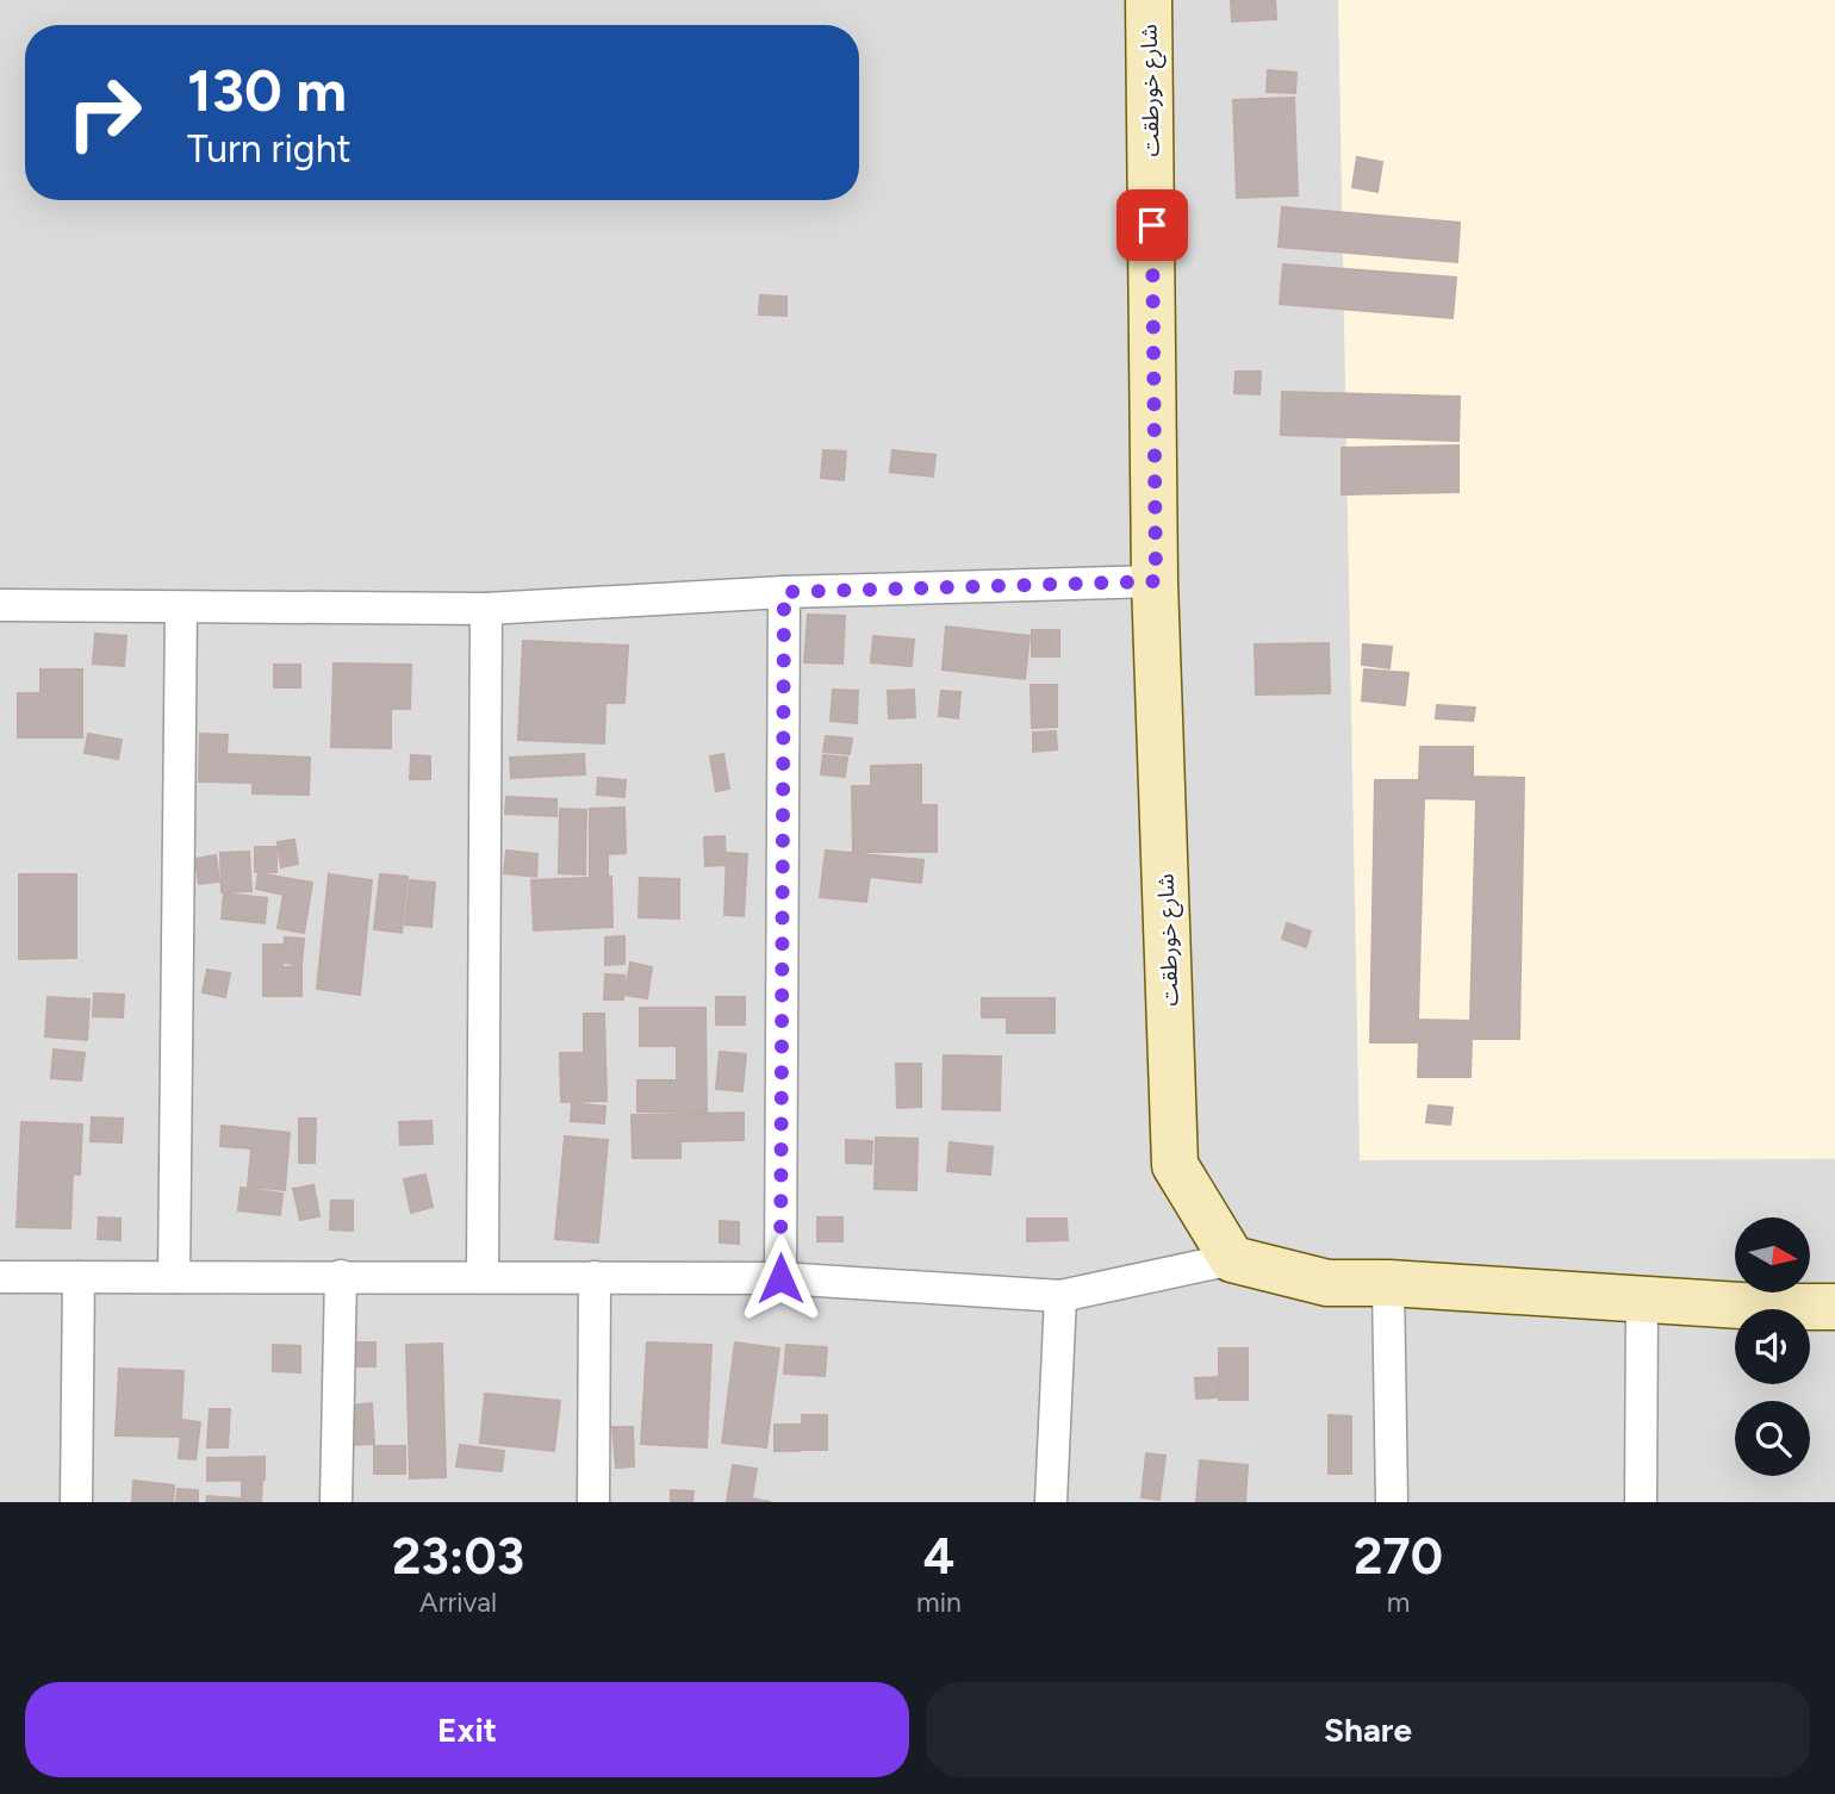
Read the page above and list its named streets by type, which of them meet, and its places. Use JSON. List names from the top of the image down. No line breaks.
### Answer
{"streets":{"street":["شارع خورطقت"]},"north":"right","page":{"turn":["130 m","Turn right"],"eta":["23:03","Arrival","4","min","270","m"],"buttons":["Exit","Share"]}}
